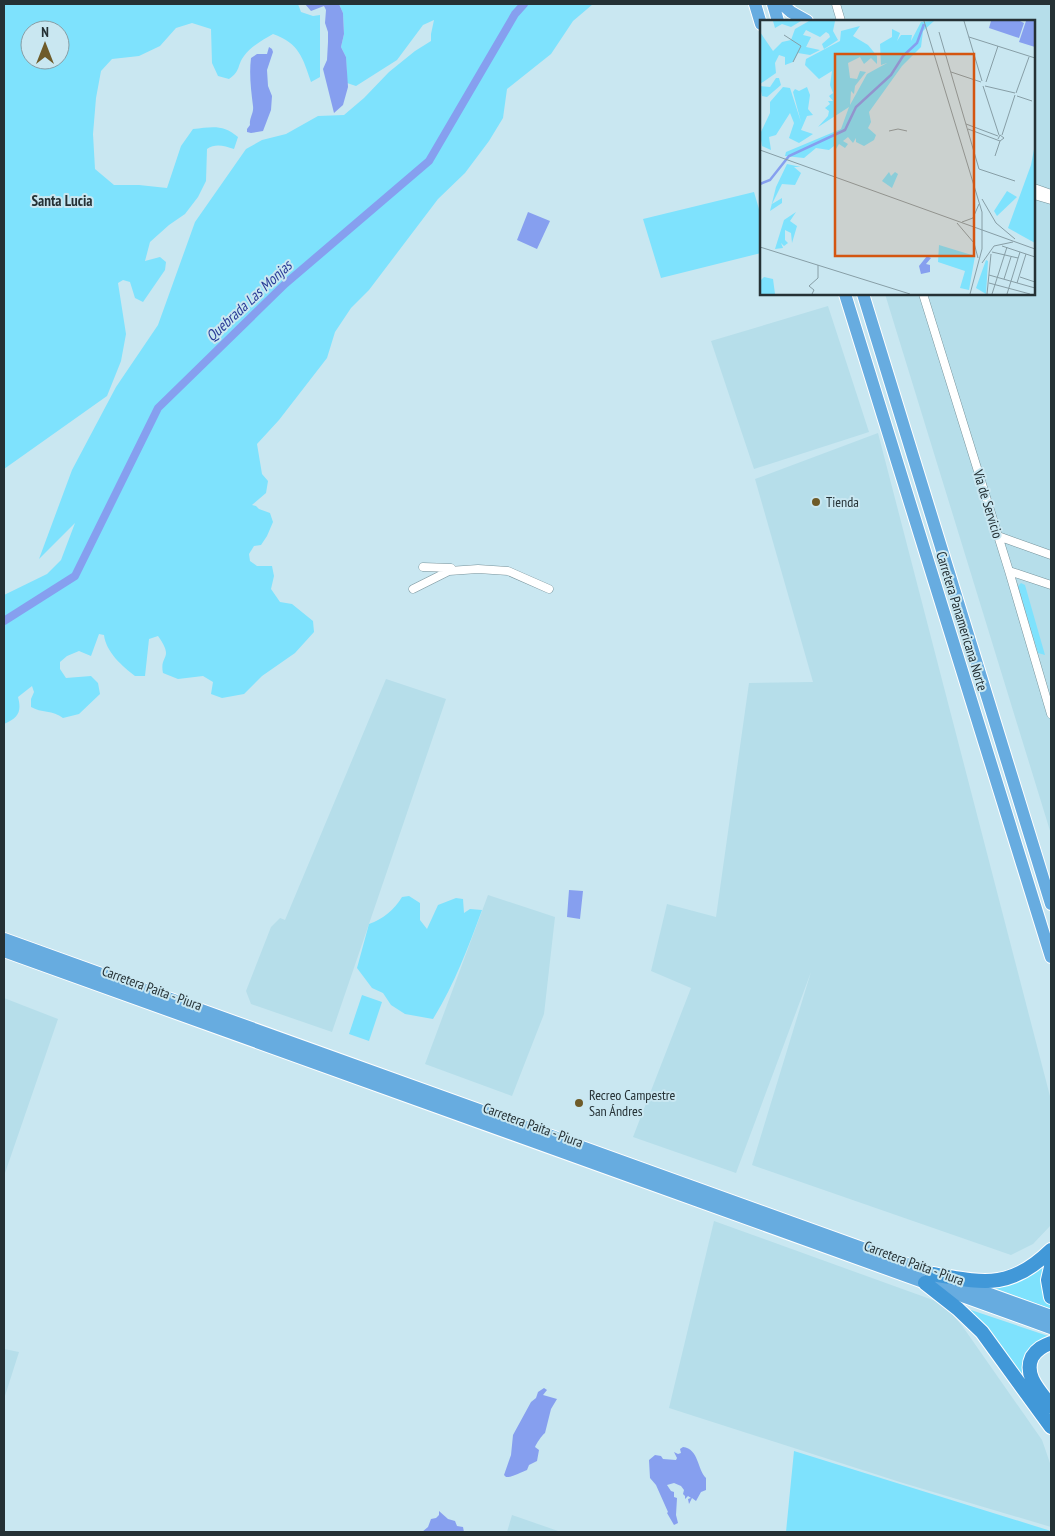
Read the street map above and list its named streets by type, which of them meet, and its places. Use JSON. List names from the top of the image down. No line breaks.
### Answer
{"streets":{"highway":["Carretera Panamericana Norte","Carretera Paita - Piura"],"street":["Vía de Servicio"]},"districts":["Santa Lucia"],"water":["Quebrada Las Monjas"],"places":["Tienda","Recreo Campestre San Ándres"],"north":"top"}
